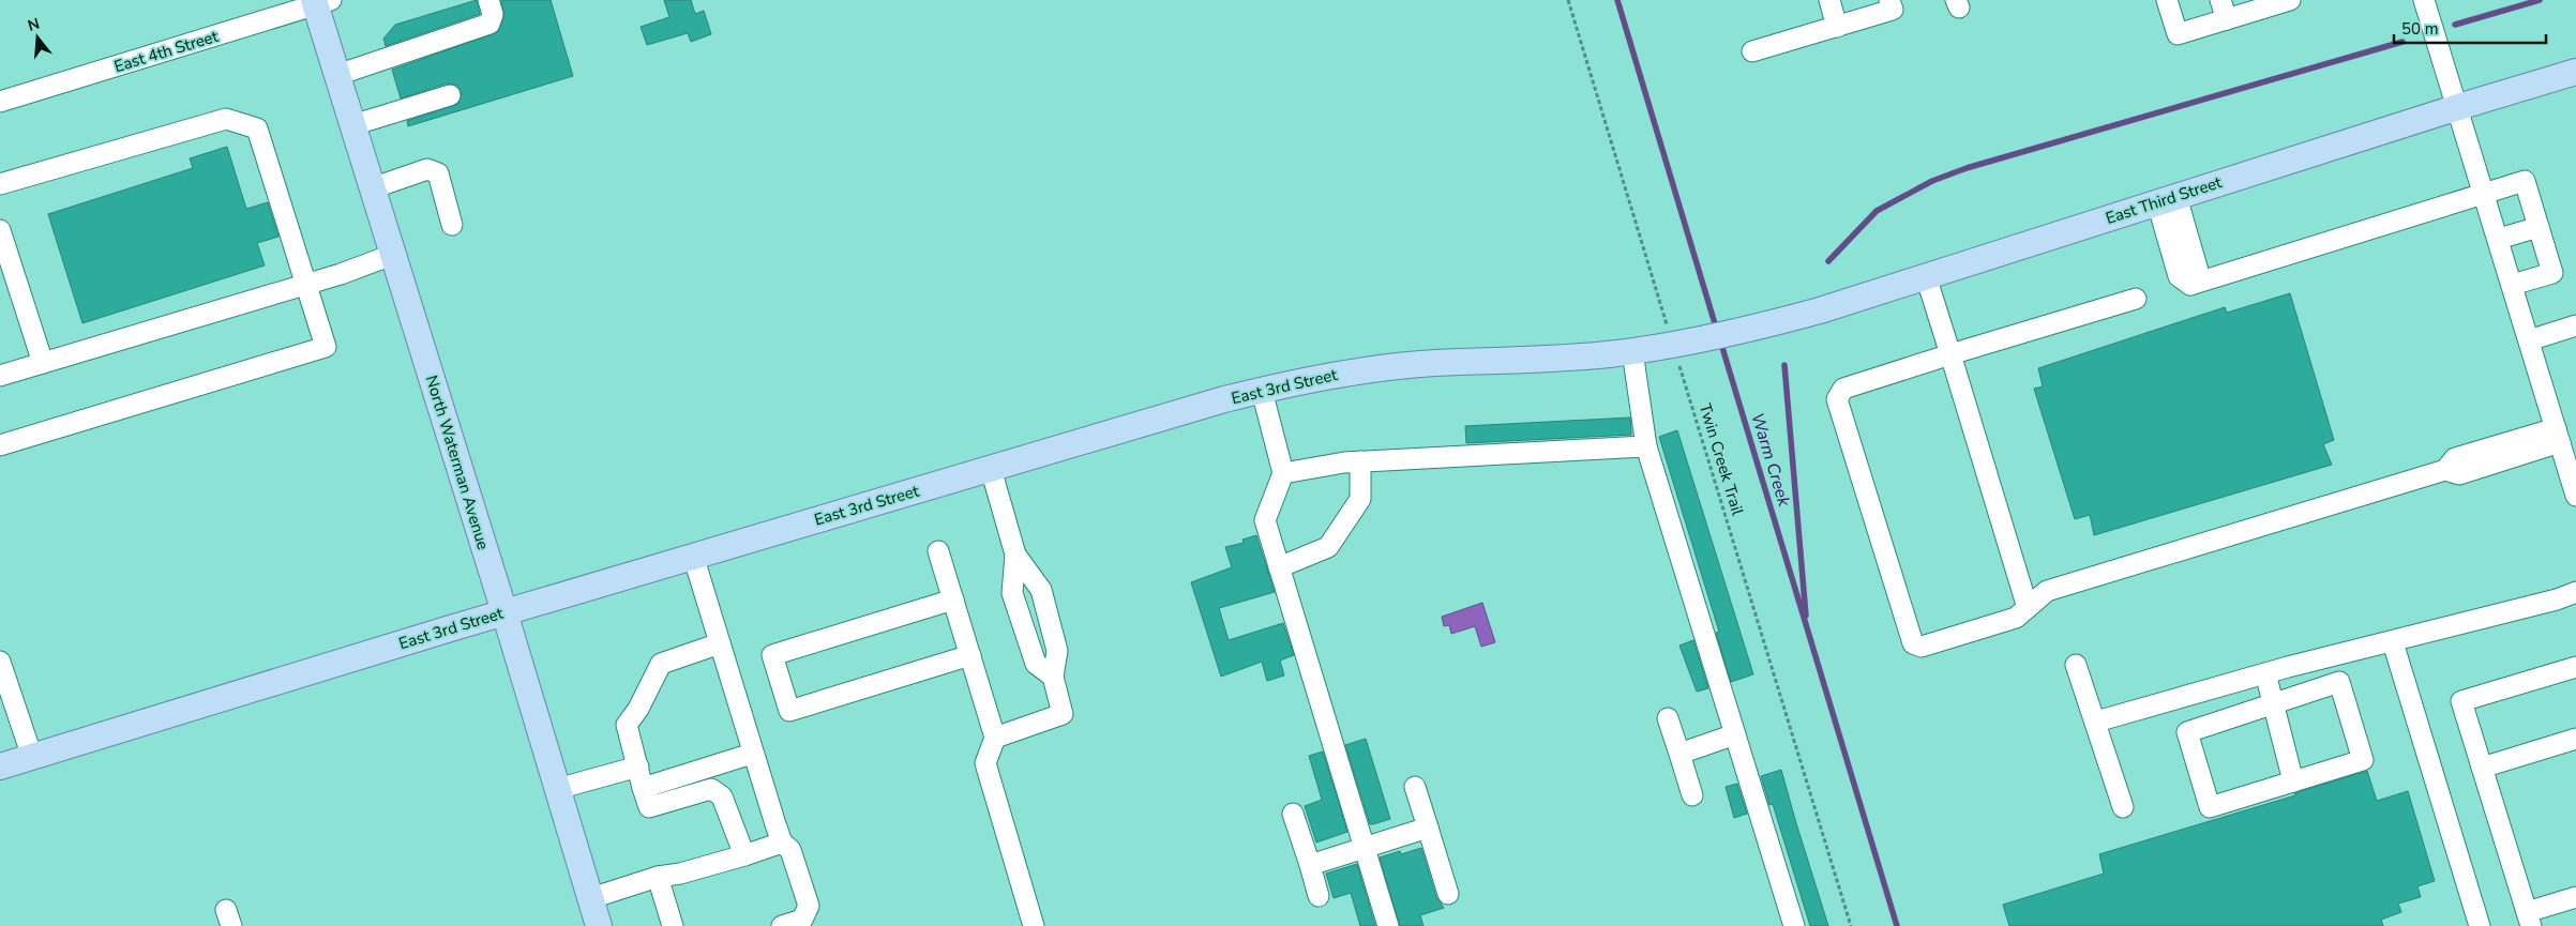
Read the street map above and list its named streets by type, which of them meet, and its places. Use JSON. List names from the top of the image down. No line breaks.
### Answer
{"streets":{"main road":["East Third Street","East 3rd Street","North Waterman Avenue"],"street":["East 4th Street"],"path":["Twin Creek Trail"]},"crossings":[["East 4th Street","North Waterman Avenue"],["East Third Street","East 3rd Street"],["East 3rd Street","Twin Creek Trail"],["East 3rd Street","North Waterman Avenue"]],"water":["Warm Creek"],"scale_bar":"50 m","north":"top"}
